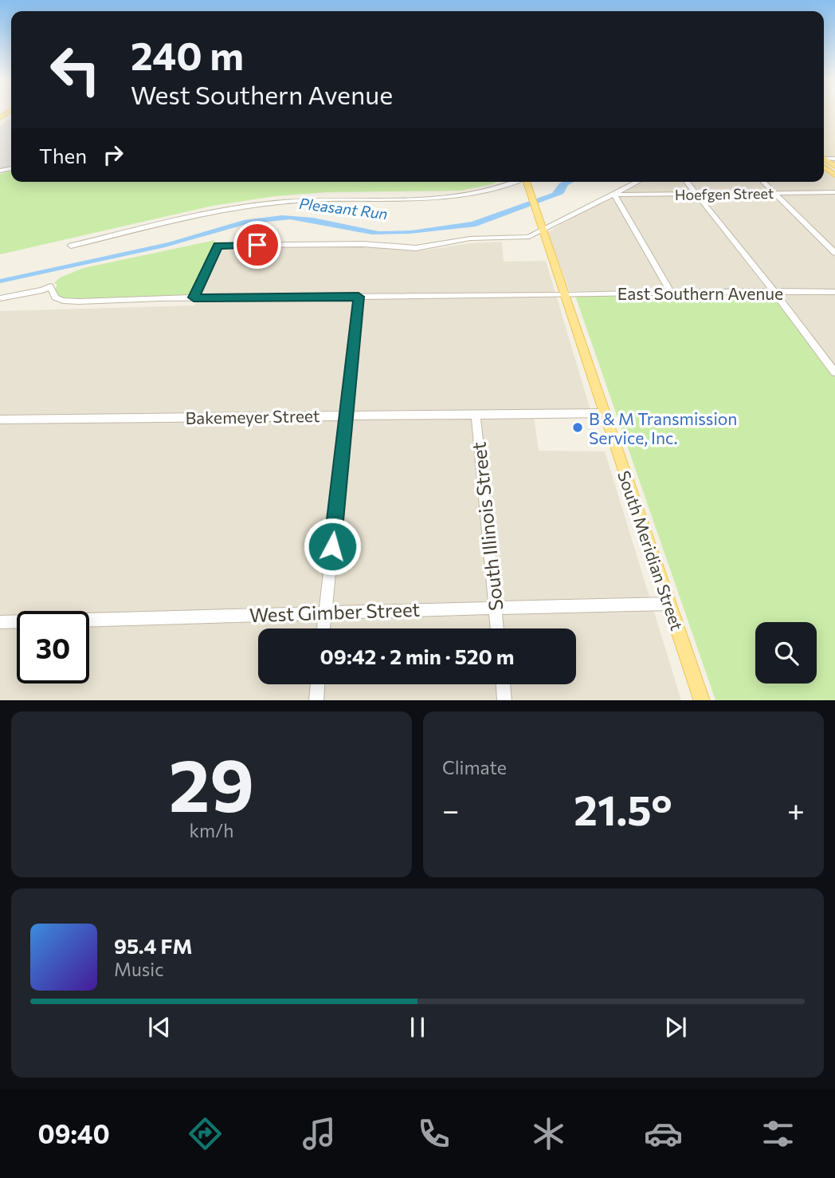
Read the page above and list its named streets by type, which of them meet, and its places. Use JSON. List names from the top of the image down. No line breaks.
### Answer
{"streets":{"main road":["South Meridian Street"],"street":["Hoefgen Street","East Southern Avenue","Bakemeyer Street","South Illinois Street","West Gimber Street"]},"crossings":[["East Southern Avenue","South Meridian Street"],["Bakemeyer Street","South Illinois Street"],["Bakemeyer Street","South Meridian Street"],["South Illinois Street","West Gimber Street"],["South Meridian Street","West Gimber Street"]],"water":["Pleasant Run"],"places":["B & M Transmission Service, Inc."],"page":{"turn":["240 m","West Southern Avenue"],"then":"Then","limit":"30","trip":"09:42 · 2 min · 520 m","tile":[["29","km/h"],"Climate"],"heat":["−","21.5°","+"],"song":["95.4 FM","Music"],"tabs":"09:40"}}
